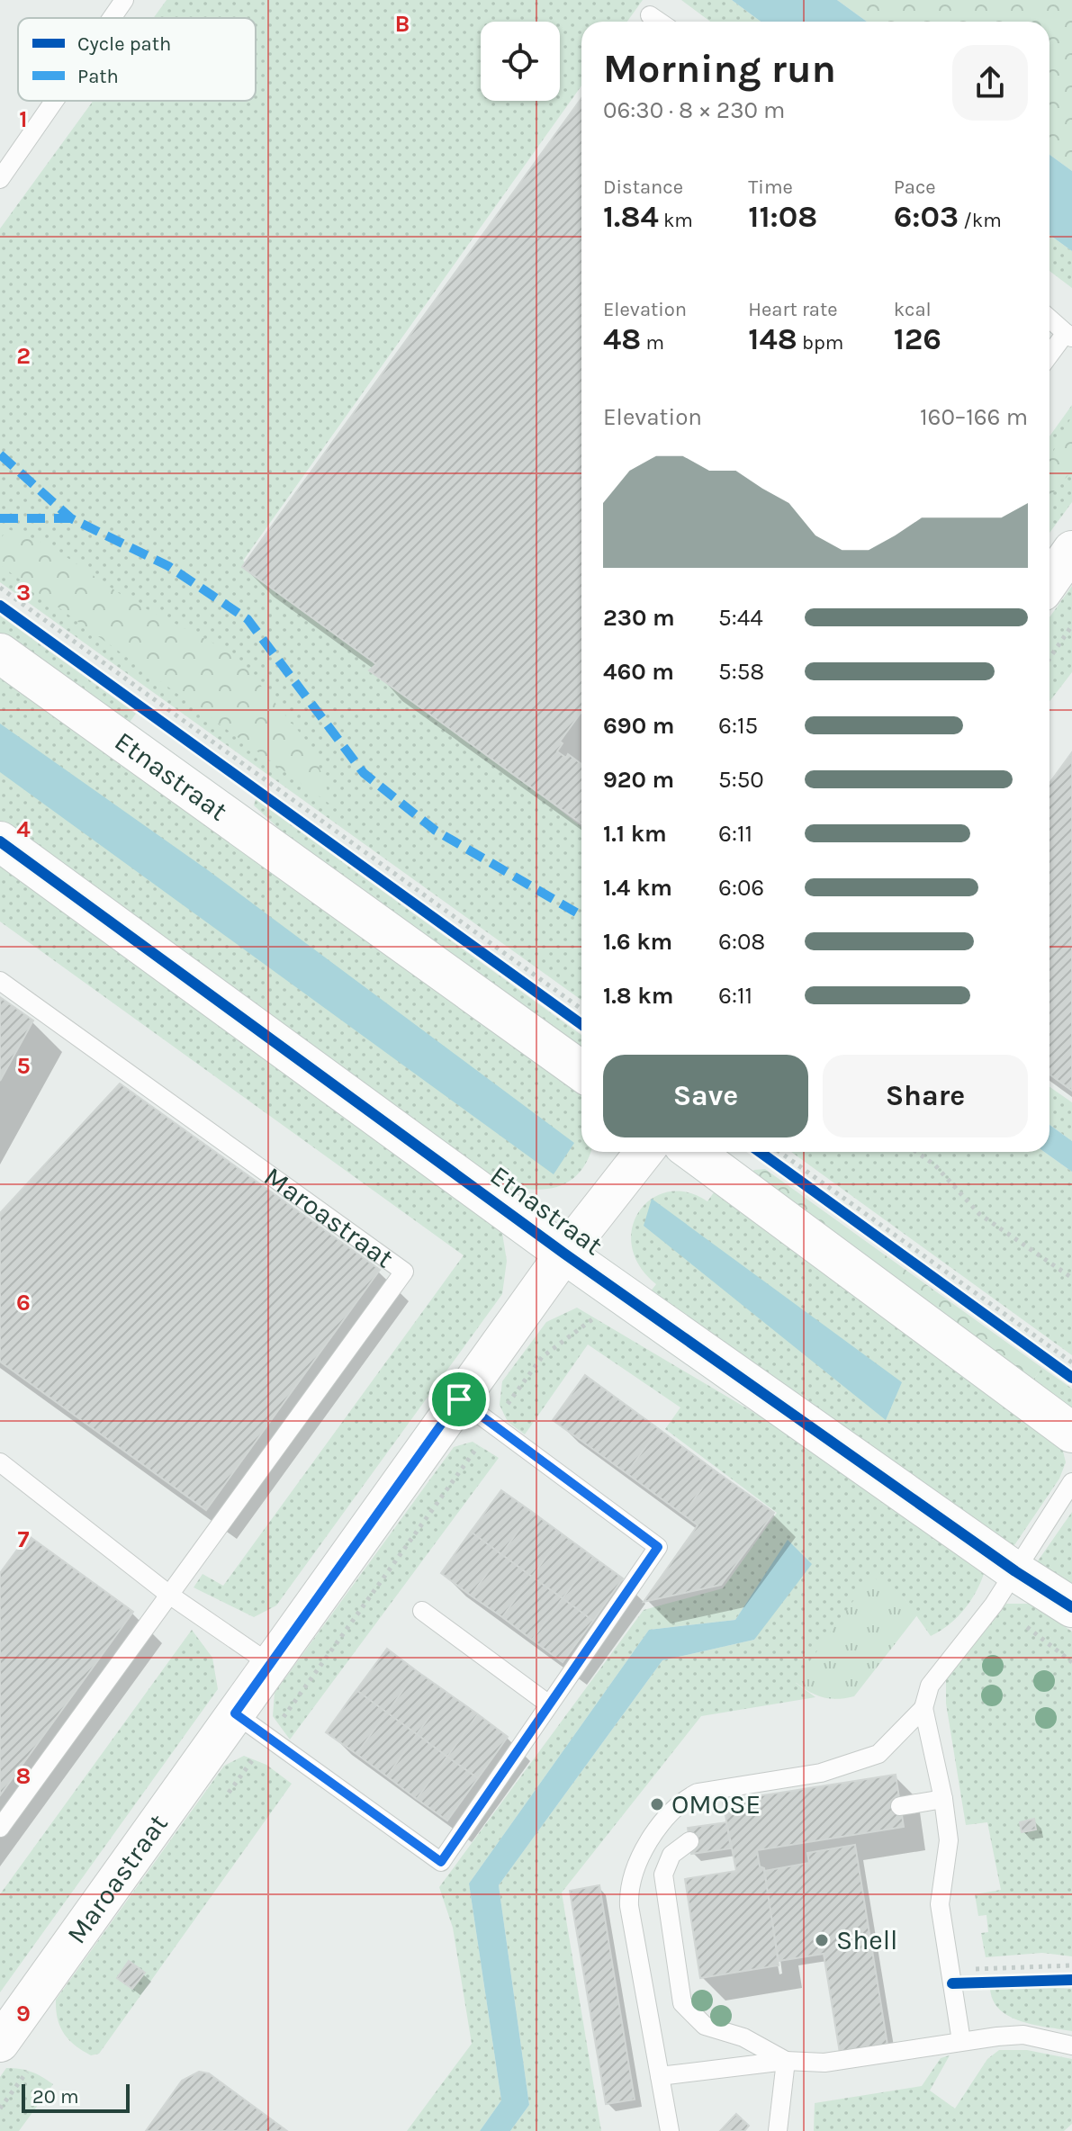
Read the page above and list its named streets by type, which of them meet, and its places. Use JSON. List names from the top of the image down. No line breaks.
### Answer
{"streets":{"street":["Etnastraat","Maroastraat"]},"crossings":[["Etnastraat","Maroastraat"]],"places":["OMOSE","Shell"],"legend":["Cycle path","Path"],"scale_bar":"20 m","page":{"heading":["Morning run","06:30 · 8 × 230 m"],"stats":[["Distance","1.84 km"],["Time","11:08"],["Pace","6:03 /km"],["Elevation","48 m"],["Heart rate","148 bpm"],["kcal","126"]],"chart":["Elevation","160–166 m"],"list":[{"name":"230 m","note":"5:44"},{"name":"460 m","note":"5:58"},{"name":"690 m","note":"6:15"},{"name":"920 m","note":"5:50"},{"name":"1.1 km","note":"6:11"},{"name":"1.4 km","note":"6:06"},{"name":"1.6 km","note":"6:08"},{"name":"1.8 km","note":"6:11"}],"buttons":["Save","Share"],"scale":"20 m"},"grid":{"columns":["B"],"rows":["1","2","3","4","5","6","7","8","9"]}}
